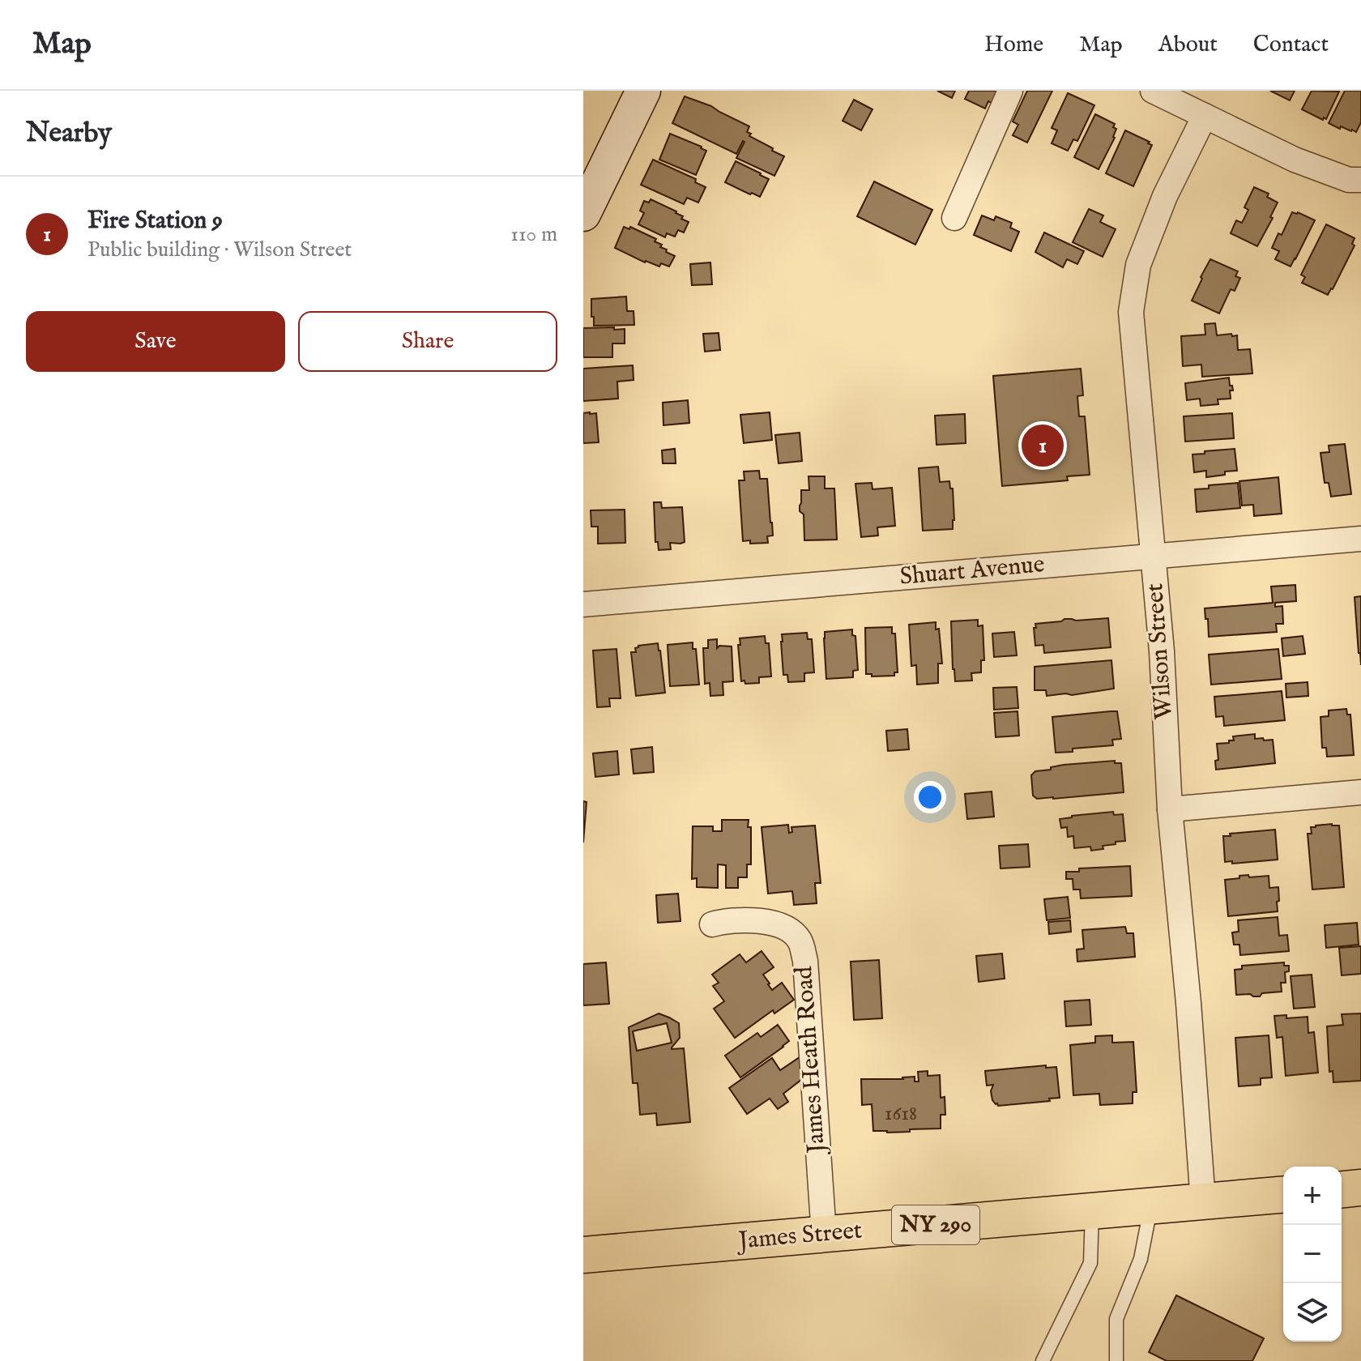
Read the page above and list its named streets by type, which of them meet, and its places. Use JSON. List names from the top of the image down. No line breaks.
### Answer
{"streets":{"main road":["NY 290","James Street"],"street":["Shuart Avenue","Wilson Street","James Heath Road"]},"crossings":[["Shuart Avenue","Wilson Street"],["Wilson Street","James Street"],["James Heath Road","James Street"]],"house_numbers":["1618"],"page":{"header":"Map","nav":["Home","Map","About","Contact"],"heading":"Nearby","list":[{"mark":"1","name":"Fire Station 9","note":"Public building · Wilson Street","value":"110 m"}],"buttons":["Save","Share"],"pins":"1","map_buttons":["+","−"]}}
